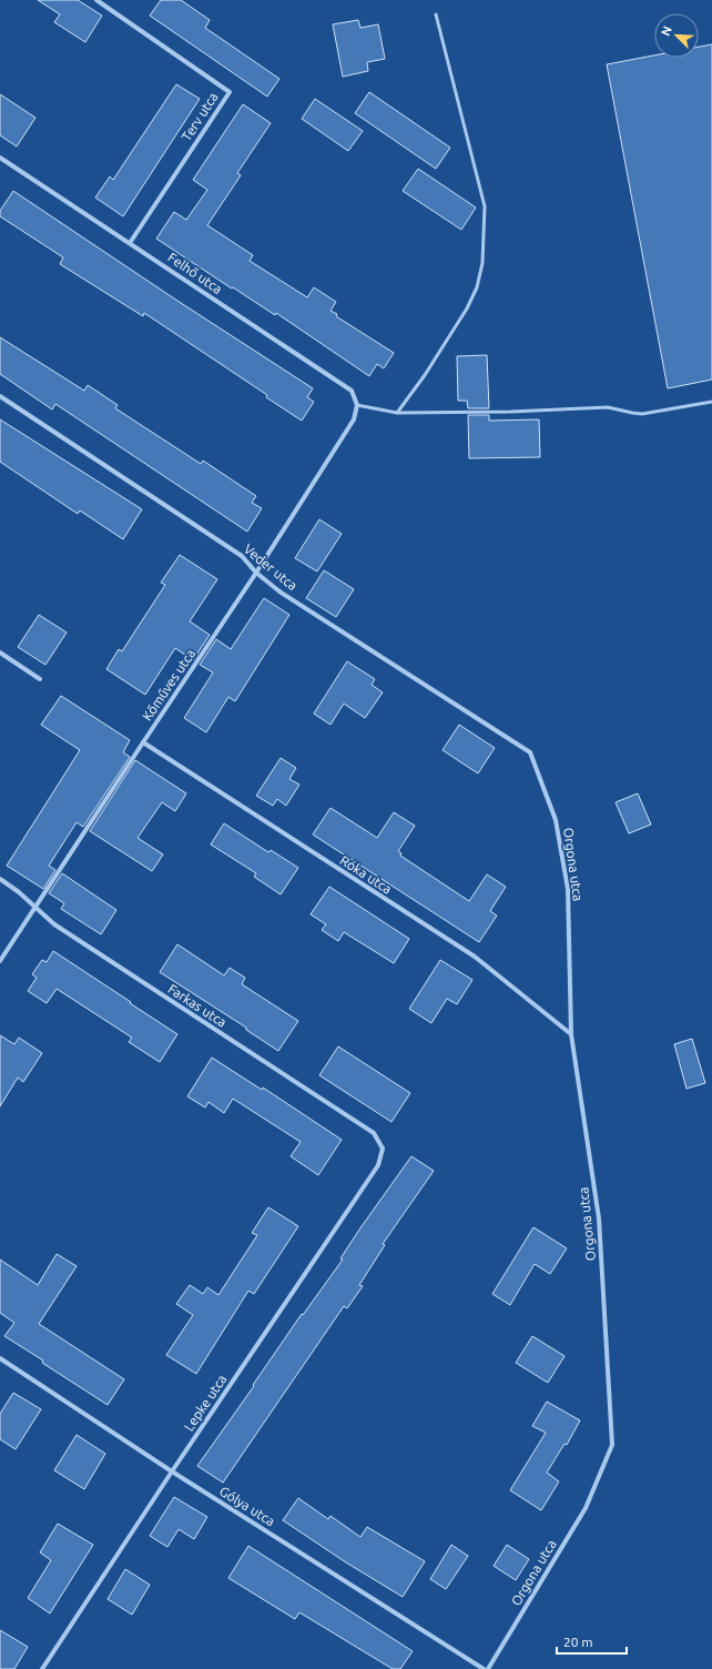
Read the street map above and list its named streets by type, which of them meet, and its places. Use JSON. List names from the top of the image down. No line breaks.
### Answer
{"streets":{"street":["Terv utca","Felhő utca","Veder utca","Kőműves utca","Orgona utca","Róka utca","Farkas utca","Lepke utca","Gólya utca"]},"crossings":[["Terv utca","Felhő utca"],["Felhő utca","Kőműves utca"],["Veder utca","Kőműves utca"],["Veder utca","Orgona utca"],["Kőműves utca","Róka utca"],["Kőműves utca","Farkas utca"],["Orgona utca","Róka utca"],["Farkas utca","Lepke utca"],["Lepke utca","Gólya utca"]],"scale_bar":"20 m","north":"top left"}
